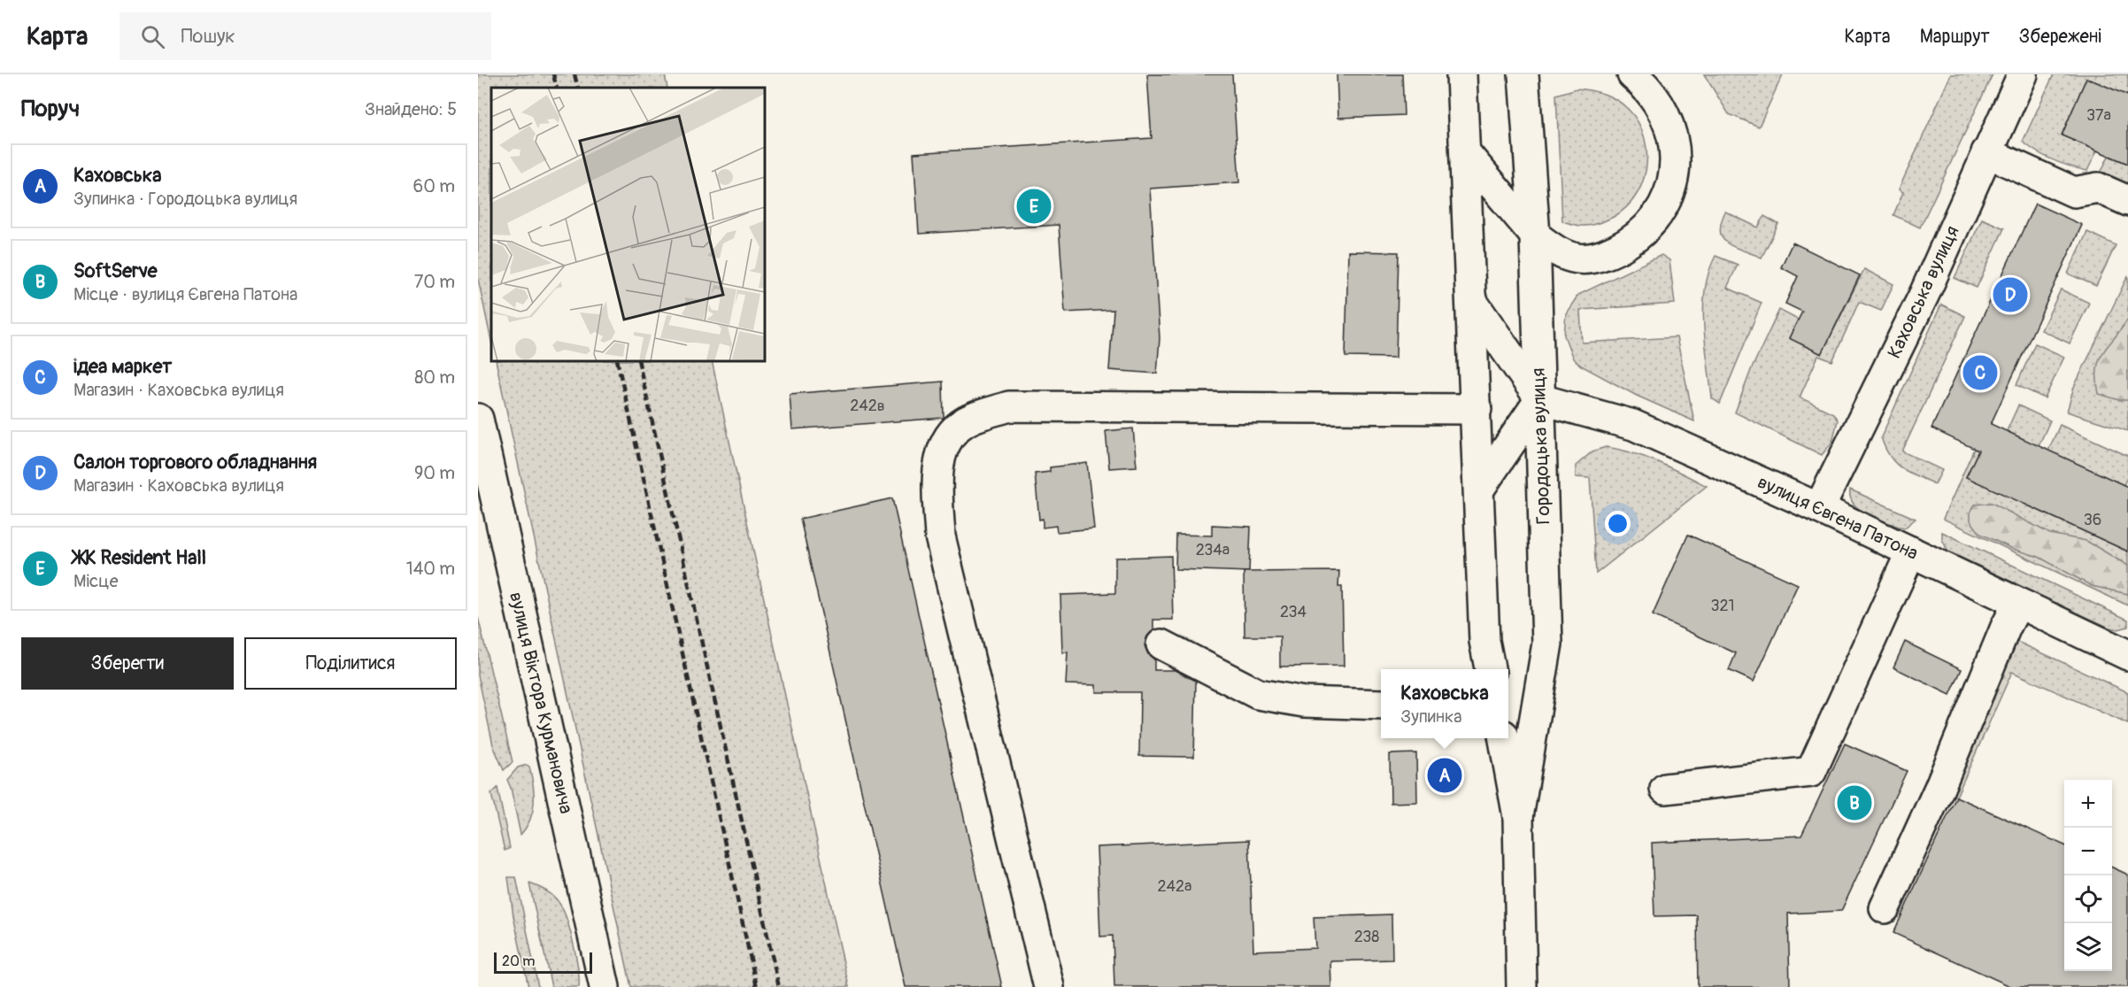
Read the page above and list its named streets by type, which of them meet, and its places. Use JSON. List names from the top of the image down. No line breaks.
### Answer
{"streets":{"main road":["Каховська вулиця","Городоцька вулиця","вулиця Євгена Патона","вулиця Віктора Курмановича"]},"crossings":[["Каховська вулиця","вулиця Євгена Патона"],["Городоцька вулиця","вулиця Євгена Патона"]],"house_numbers":["37а","242в","36","234а","321","234","242а","238"],"scale_bar":"20 m","page":{"header":"Карта","search":"Пошук","nav":["Карта","Маршрут","Збережені"],"heading":["Поруч","Знайдено: 5"],"list":[{"mark":"A","name":"Каховська","note":"Зупинка · Городоцька вулиця","value":"60 m"},{"mark":"B","name":"SoftServe","note":"Місце · вулиця Євгена Патона","value":"70 m"},{"mark":"C","name":"ідеа маркет","note":"Магазин · Каховська вулиця","value":"80 m"},{"mark":"D","name":"Салон торгового обладнання","note":"Магазин · Каховська вулиця","value":"90 m"},{"mark":"E","name":"ЖК Resident Hall","note":"Місце","value":"140 m"}],"pins":["E","D","C","A","B"],"buttons":["Зберегти","Поділитися"],"popup":["Каховська","Зупинка"],"map_buttons":["+","−"],"scale":"20 m"}}
